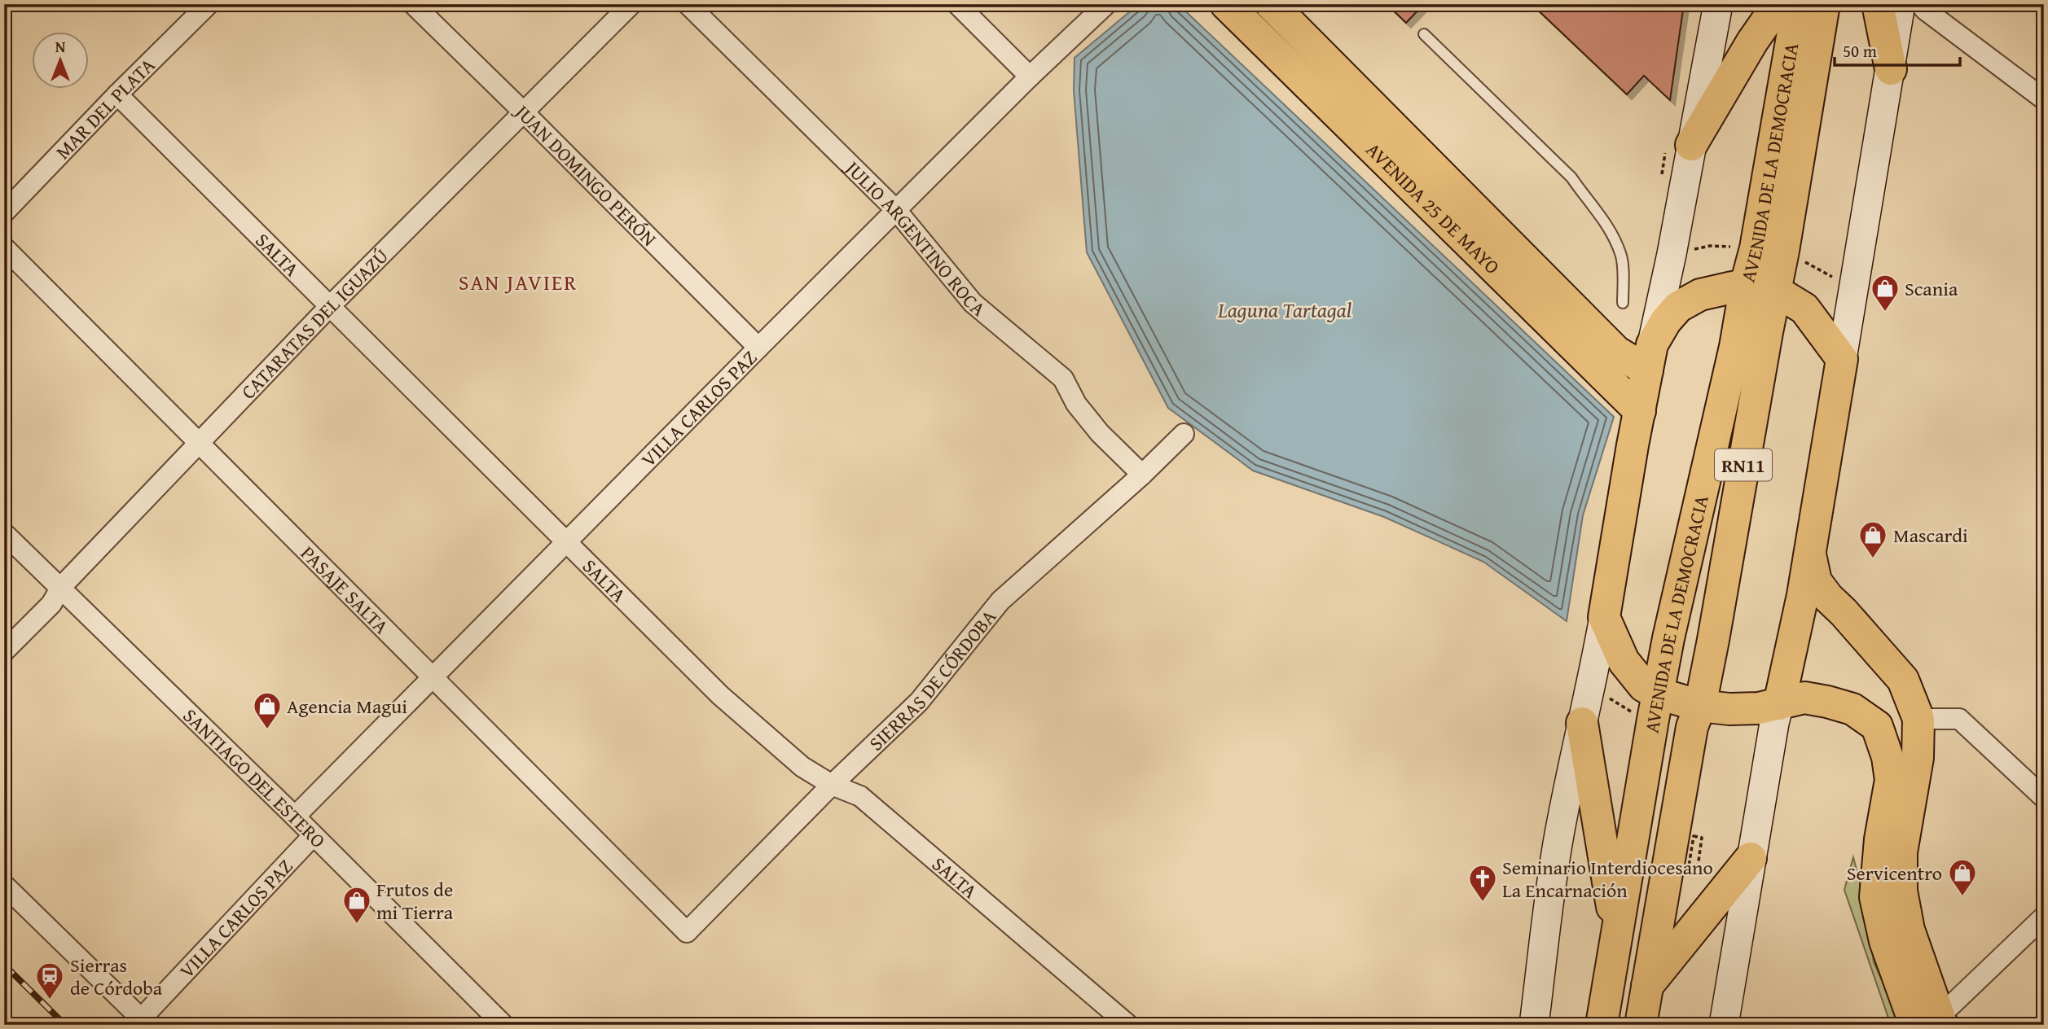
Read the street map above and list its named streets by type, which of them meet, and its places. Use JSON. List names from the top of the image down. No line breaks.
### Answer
{"streets":{"main road":["AVENIDA DE LA DEMOCRACIA","AVENIDA 25 DE MAYO","RN11"],"street":["MAR DEL PLATA","JUAN DOMINGO PERÓN","JULIO ARGENTINO ROCA","SALTA","CATARATAS DEL IGUAZÚ","VILLA CARLOS PAZ","PASAJE SALTA","SIERRAS DE CÓRDOBA","SANTIAGO DEL ESTERO"]},"crossings":[["MAR DEL PLATA","SALTA"],["JUAN DOMINGO PERÓN","CATARATAS DEL IGUAZÚ"],["JUAN DOMINGO PERÓN","VILLA CARLOS PAZ"],["JULIO ARGENTINO ROCA","VILLA CARLOS PAZ"],["JULIO ARGENTINO ROCA","SIERRAS DE CÓRDOBA"],["SALTA","CATARATAS DEL IGUAZÚ"],["SALTA","VILLA CARLOS PAZ"],["SALTA","SIERRAS DE CÓRDOBA"],["CATARATAS DEL IGUAZÚ","PASAJE SALTA"],["CATARATAS DEL IGUAZÚ","SANTIAGO DEL ESTERO"],["VILLA CARLOS PAZ","PASAJE SALTA"],["VILLA CARLOS PAZ","SANTIAGO DEL ESTERO"],["PASAJE SALTA","SIERRAS DE CÓRDOBA"]],"districts":["SAN JAVIER"],"water":["Laguna Tartagal"],"places":{"shop":["Scania","Mascardi","Agencia Magui","Servicentro","Frutos de mi Tierra"],"church":["Seminario Interdiocesano La Encarnación"],"station":["Sierras de Córdoba"]},"scale_bar":"50 m","north":"top"}
